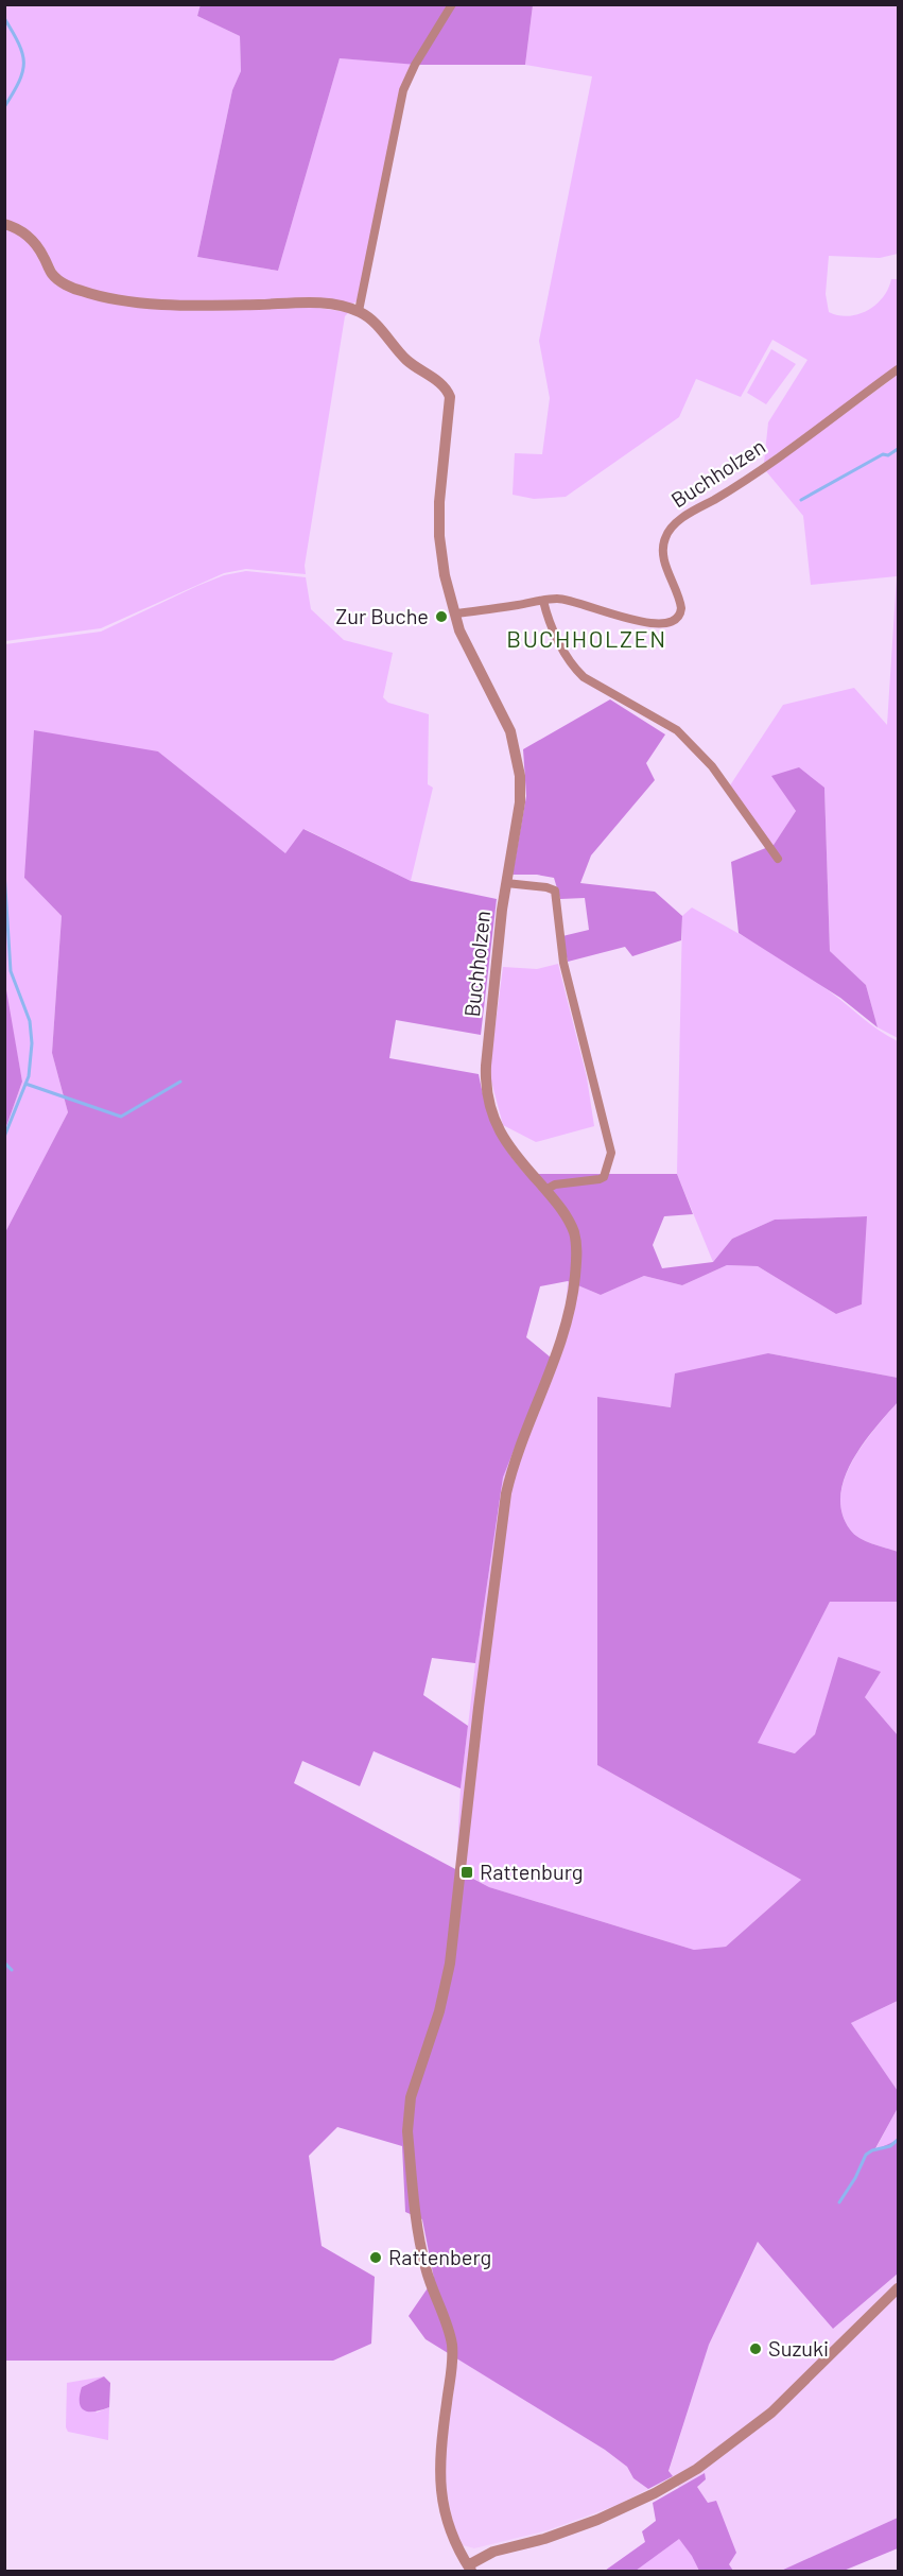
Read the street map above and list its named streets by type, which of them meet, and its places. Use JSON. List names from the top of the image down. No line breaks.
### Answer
{"streets":{"street":["Buchholzen"]},"districts":["BUCHHOLZEN"],"places":{"other":["Zur Buche","Rattenberg","Suzuki"],"transit":["Rattenburg"]}}
